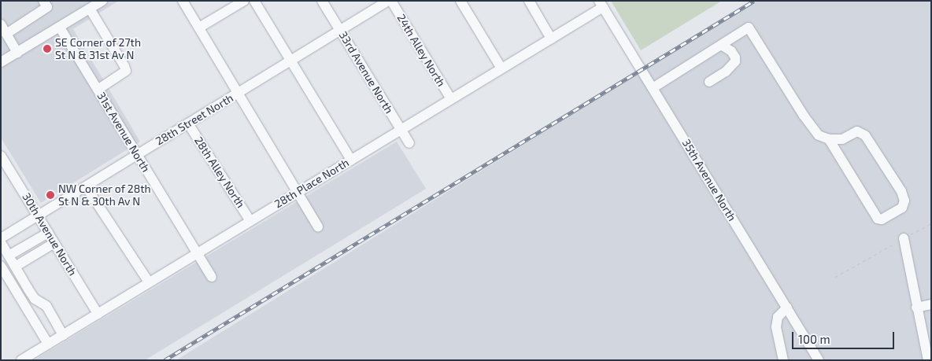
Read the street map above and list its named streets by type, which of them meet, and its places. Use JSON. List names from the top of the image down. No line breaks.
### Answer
{"streets":{"street":["24th Alley North","33rd Avenue North","28th Street North","31st Avenue North","28th Alley North","35th Avenue North","28th Place North","30th Avenue North"]},"crossings":[["24th Alley North","28th Street North"],["24th Alley North","28th Place North"],["33rd Avenue North","28th Street North"],["33rd Avenue North","28th Place North"],["28th Street North","31st Avenue North"],["28th Street North","28th Alley North"],["28th Street North","30th Avenue North"],["31st Avenue North","28th Place North"],["28th Alley North","28th Place North"],["35th Avenue North","28th Place North"],["28th Place North","30th Avenue North"]],"places":["SE Corner of 27th St N & 31st Av N","NW Corner of 28th St N & 30th Av N"],"scale_bar":"100 m"}
